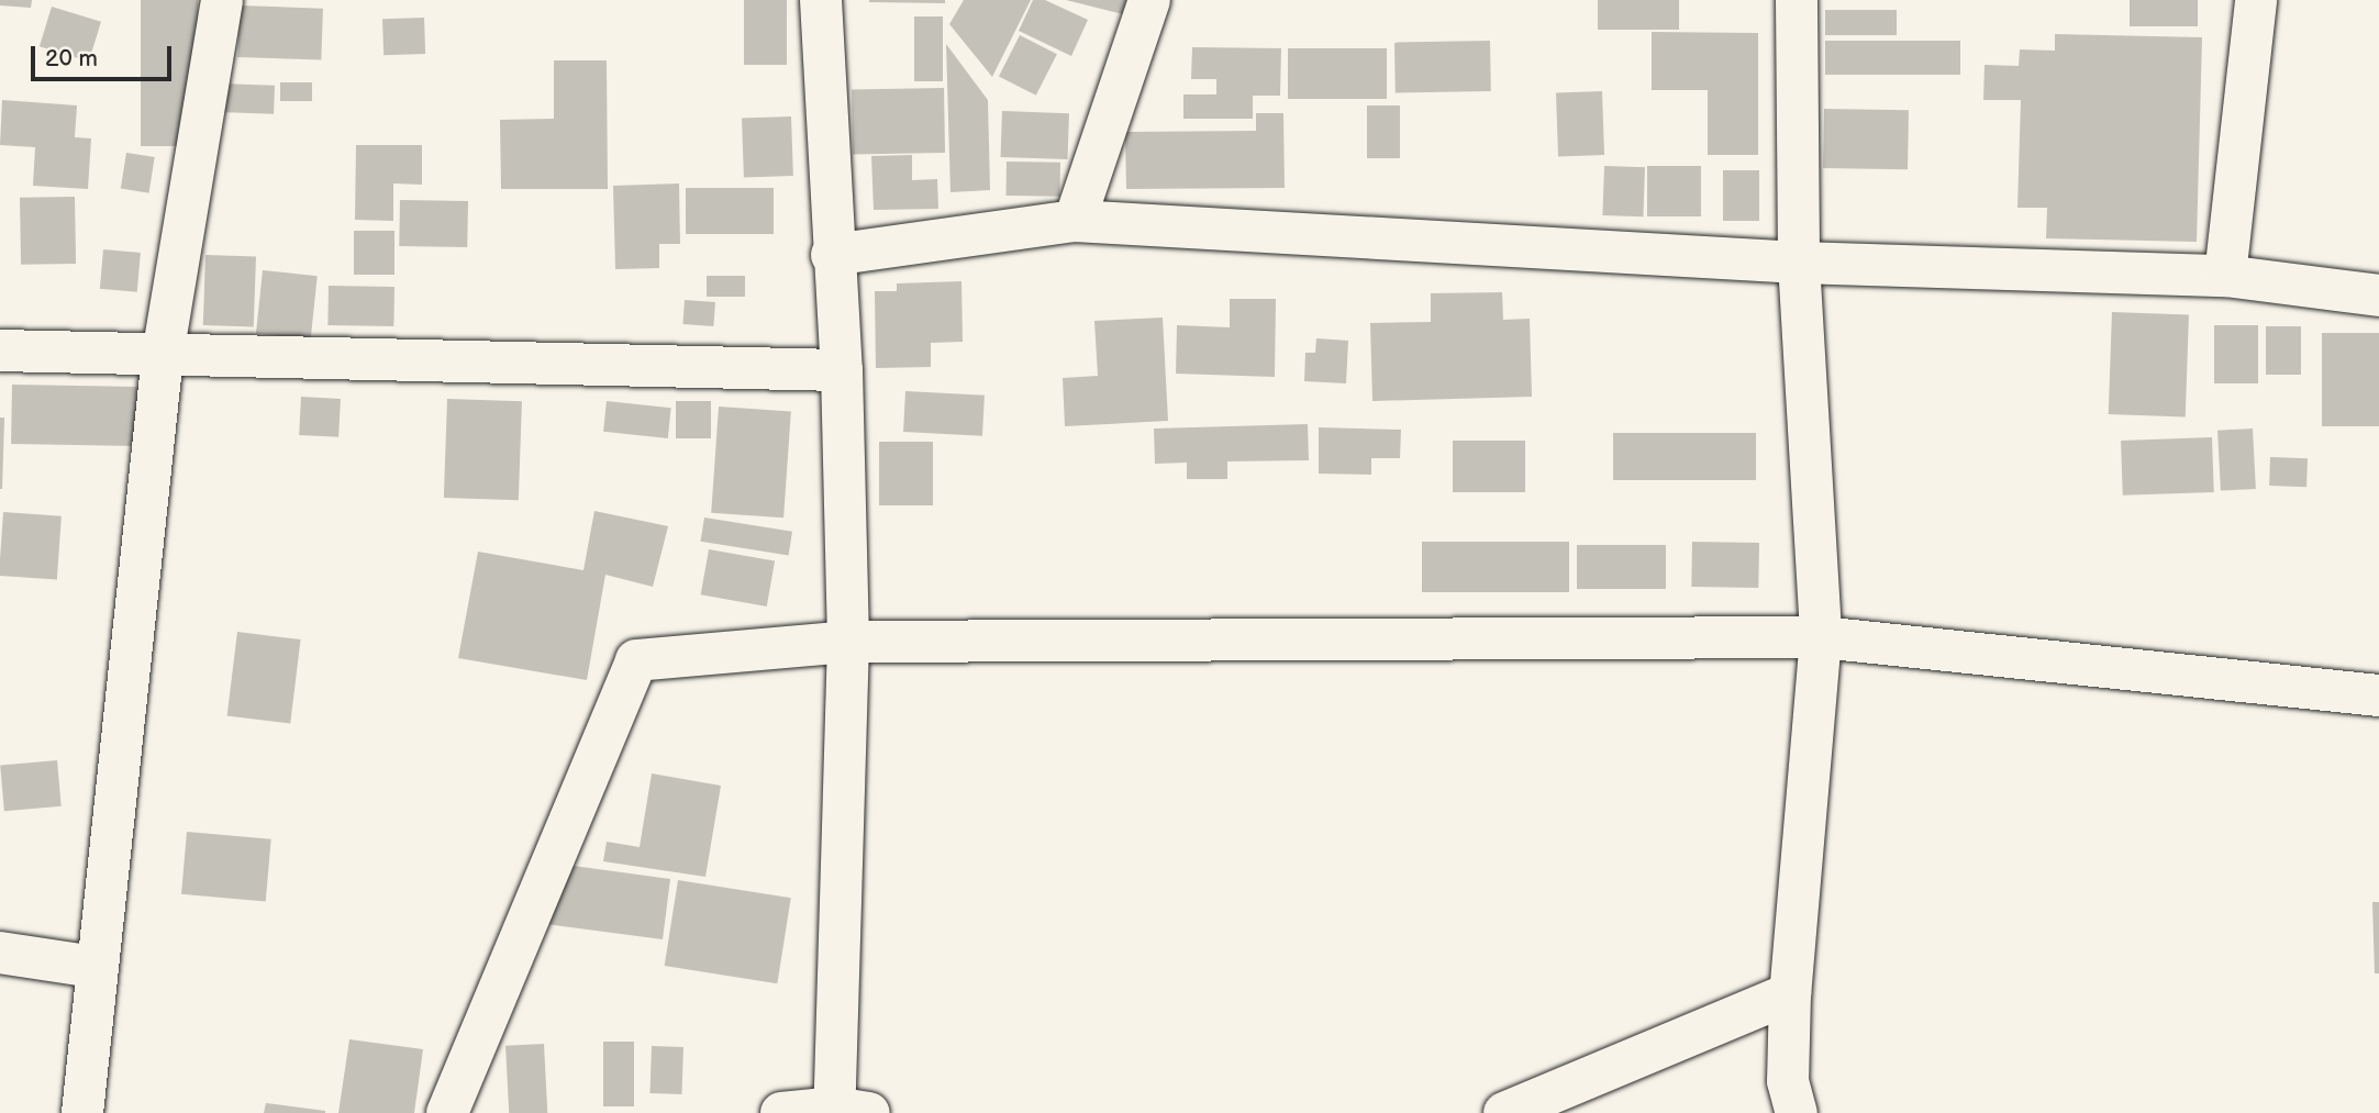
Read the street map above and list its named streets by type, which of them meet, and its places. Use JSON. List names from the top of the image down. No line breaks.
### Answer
{"scale_bar":"20 m"}
